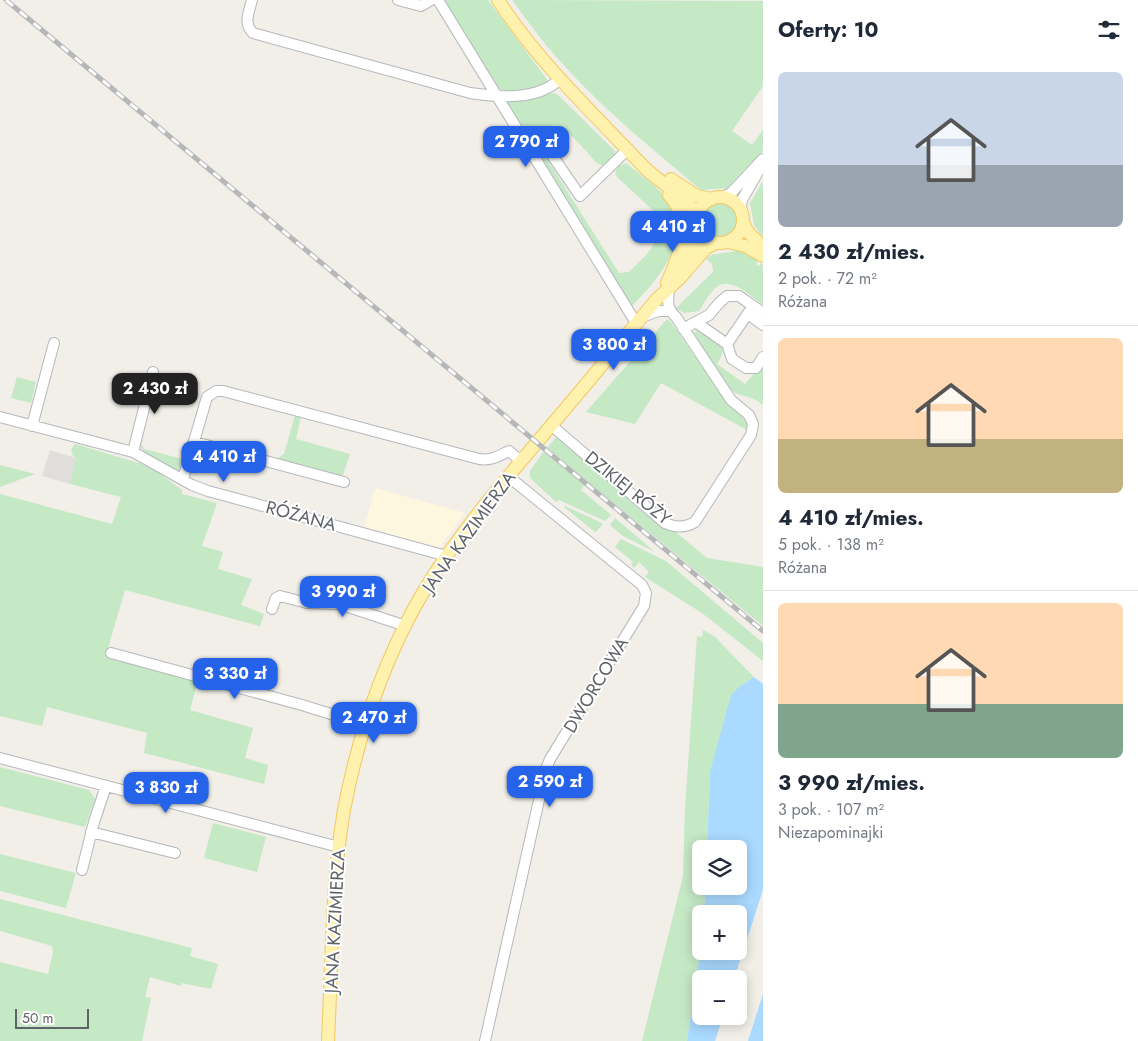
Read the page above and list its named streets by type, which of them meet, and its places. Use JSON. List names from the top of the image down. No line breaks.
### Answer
{"streets":{"main road":["JANA KAZIMIERZA"],"street":["DZIKIEJ RÓŻY","RÓŻANA","DWORCOWA"]},"crossings":[["DZIKIEJ RÓŻY","JANA KAZIMIERZA"],["RÓŻANA","JANA KAZIMIERZA"],["JANA KAZIMIERZA","DWORCOWA"]],"scale_bar":"50 m","page":{"heading":"Oferty: 10","list":[{"name":"2 430 zł/mies.","note":"2 pok. · 72 m² · Różana"},{"name":"4 410 zł/mies.","note":"5 pok. · 138 m² · Różana"},{"name":"3 990 zł/mies.","note":"3 pok. · 107 m² · Niezapominajki"}],"price":["2 790 zł","4 410 zł","3 800 zł","2 430 zł","4 410 zł","3 990 zł","3 330 zł","2 470 zł","2 590 zł","3 830 zł"],"map_buttons":["+","−"],"scale":"50 m"}}
